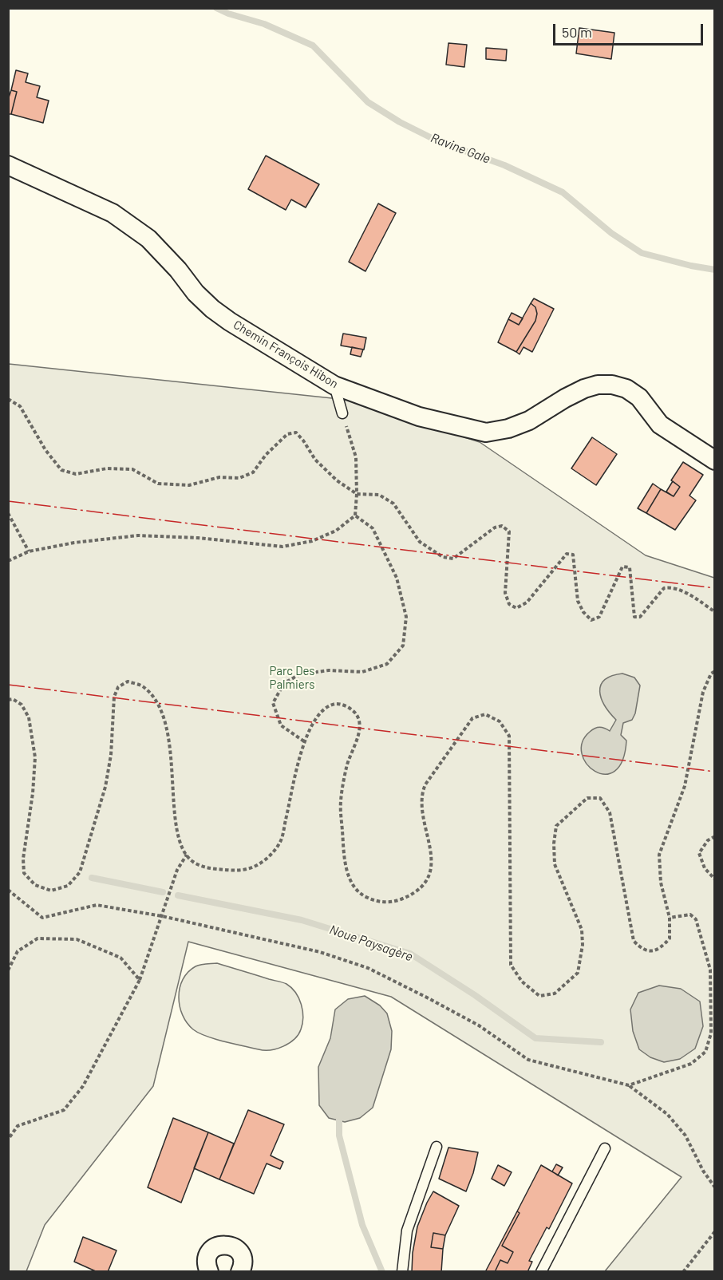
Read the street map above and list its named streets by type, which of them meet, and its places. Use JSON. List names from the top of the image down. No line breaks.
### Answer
{"streets":{"street":["Chemin François Hibon"]},"water":["Ravine Gale","Noue Paysagère"],"parks":["Parc Des Palmiers"],"scale_bar":"50 m"}
